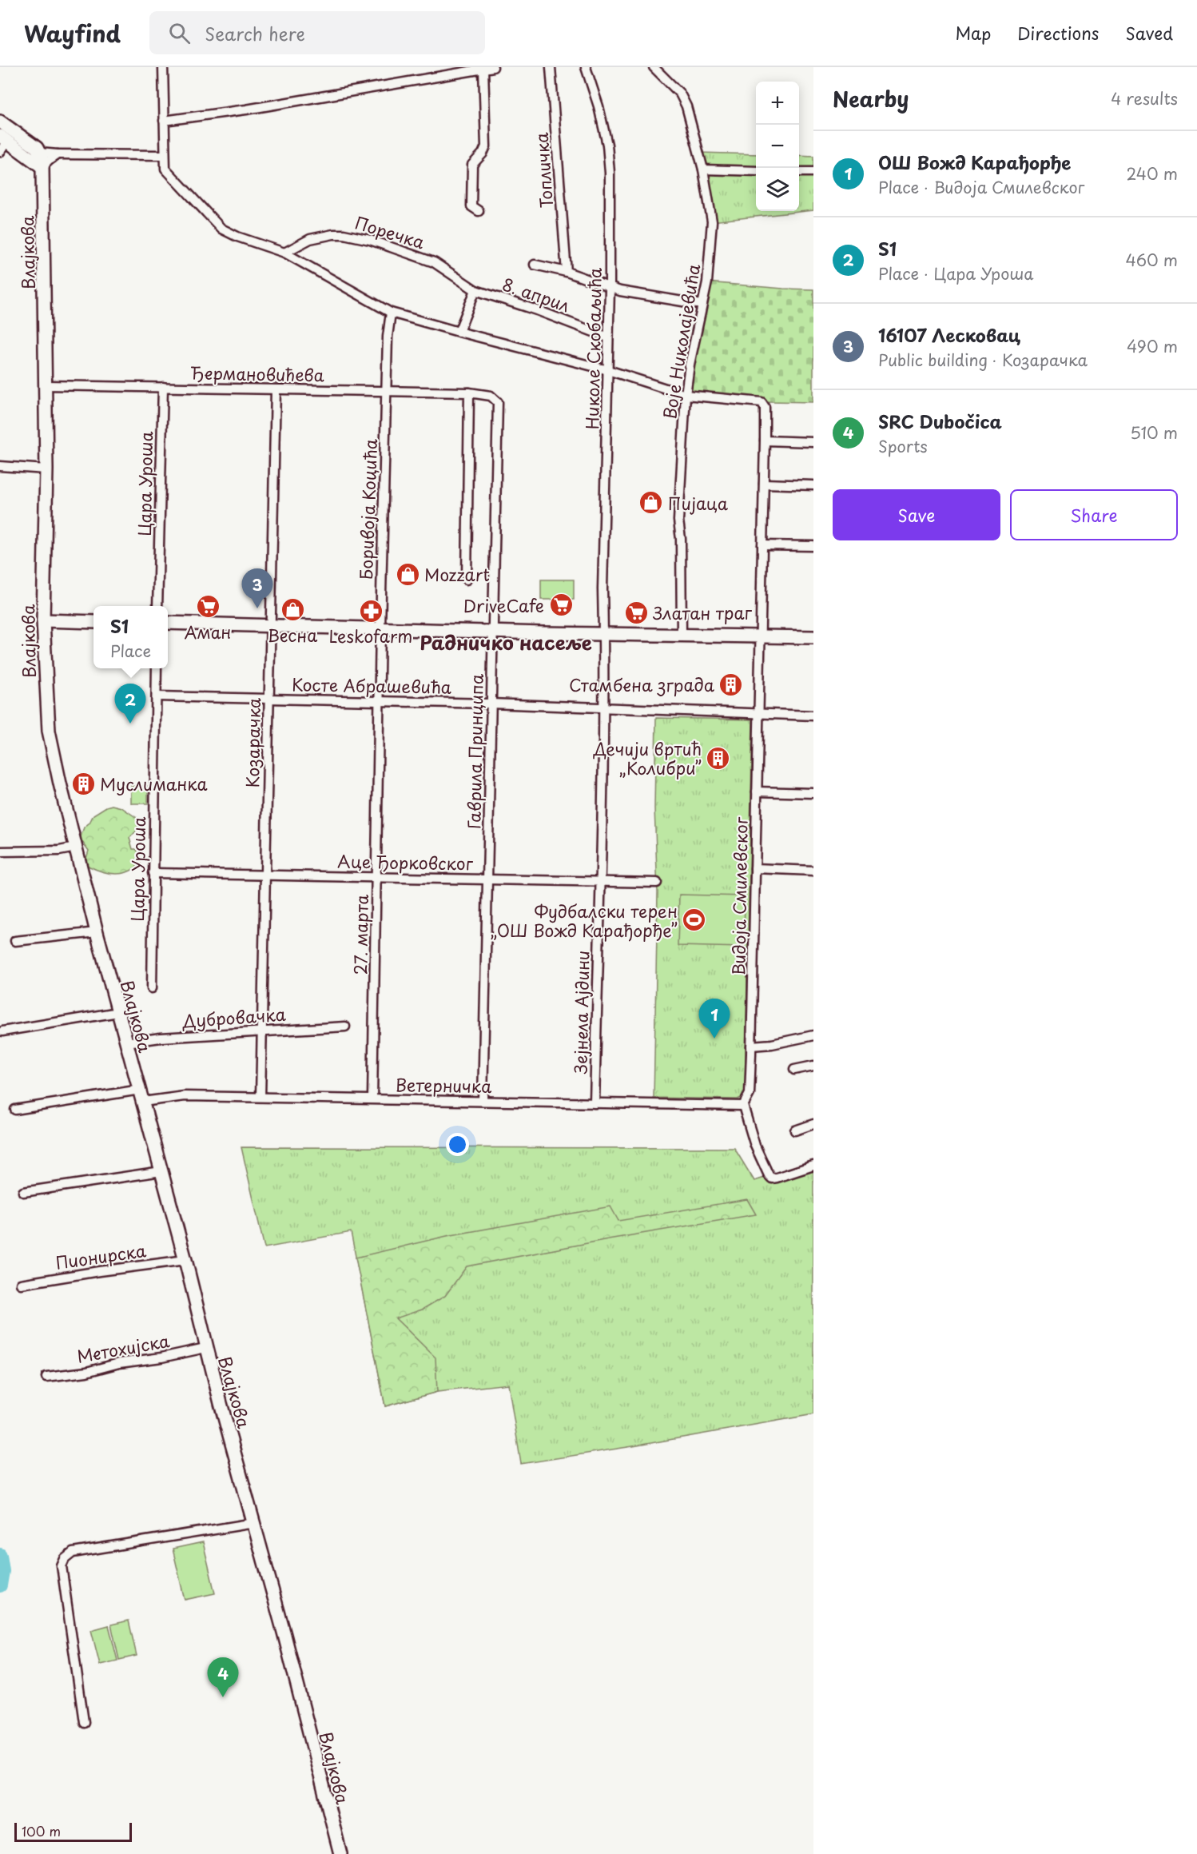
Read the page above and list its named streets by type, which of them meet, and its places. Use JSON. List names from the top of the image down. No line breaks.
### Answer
{"streets":{"main road":["Влајкова"],"street":["Топличка","Поречка","8. април","Воје Николајевића","Николе Скобаљића","Ђермановићева","Цара Уроша","Боривоја Коцића","Косте Абрашевића","Козарачка","Гаврила Принципа","Аце Ђорковског","Видоја Смилевског","27. марта","Зејнела Ајдини","Дубровачка","Ветерничка","Пионирска","Метохијска"]},"crossings":[["Поречка","8. април"],["Влајкова","Ђермановићева"],["Влајкова","Дубровачка"],["Влајкова","Ветерничка"],["Влајкова","Пионирска"],["Влајкова","Метохијска"],["8. април","Николе Скобаљића"],["Воје Николајевића","Видоја Смилевског"],["Николе Скобаљића","Зејнела Ајдини"],["Ђермановићева","Цара Уроша"],["Ђермановићева","Боривоја Коцића"],["Ђермановићева","Козарачка"],["Ђермановићева","Гаврила Принципа"],["Цара Уроша","Косте Абрашевића"],["Цара Уроша","Аце Ђорковског"],["Боривоја Коцића","27. марта"],["Косте Абрашевића","Козарачка"],["Косте Абрашевића","Гаврила Принципа"],["Косте Абрашевића","Видоја Смилевског"],["Косте Абрашевића","27. марта"],["Косте Абрашевића","Зејнела Ајдини"],["Козарачка","Аце Ђорковског"],["Козарачка","Дубровачка"],["Козарачка","Ветерничка"],["Гаврила Принципа","Аце Ђорковског"],["Гаврила Принципа","Ветерничка"],["Аце Ђорковског","27. марта"],["Аце Ђорковског","Зејнела Ајдини"],["Видоја Смилевског","Ветерничка"],["27. марта","Ветерничка"],["Зејнела Ајдини","Ветерничка"]],"districts":["Радничко насеље"],"places":{"shop":["Пијаца","Mozzart","Весна"],"supermarket":["DriveCafe","Аман","Златан траг"],"pharmacy":["Leskofarm"],"building":["Стамбена зграда","Дечији вртић „Колибри”","Муслиманка"],"sports":["Фудбалски терен „ОШ Вожд Карађорђе”"]},"scale_bar":"100 m","page":{"header":"Wayfind","search":"Search here","nav":["Map","Directions","Saved"],"heading":["Nearby","4 results"],"map_buttons":["+","−"],"list":[{"mark":"1","name":"ОШ Вожд Карађорђе","note":"Place · Видоја Смилевског","value":"240 m"},{"mark":"2","name":"S1","note":"Place · Цара Уроша","value":"460 m"},{"mark":"3","name":"16107 Лесковац","note":"Public building · Козарачка","value":"490 m"},{"mark":"4","name":"SRC Dubočica","note":"Sports","value":"510 m"}],"buttons":["Save","Share"],"pins":["3","2","1","4"],"popup":["S1","Place"],"scale":"100 m"}}
